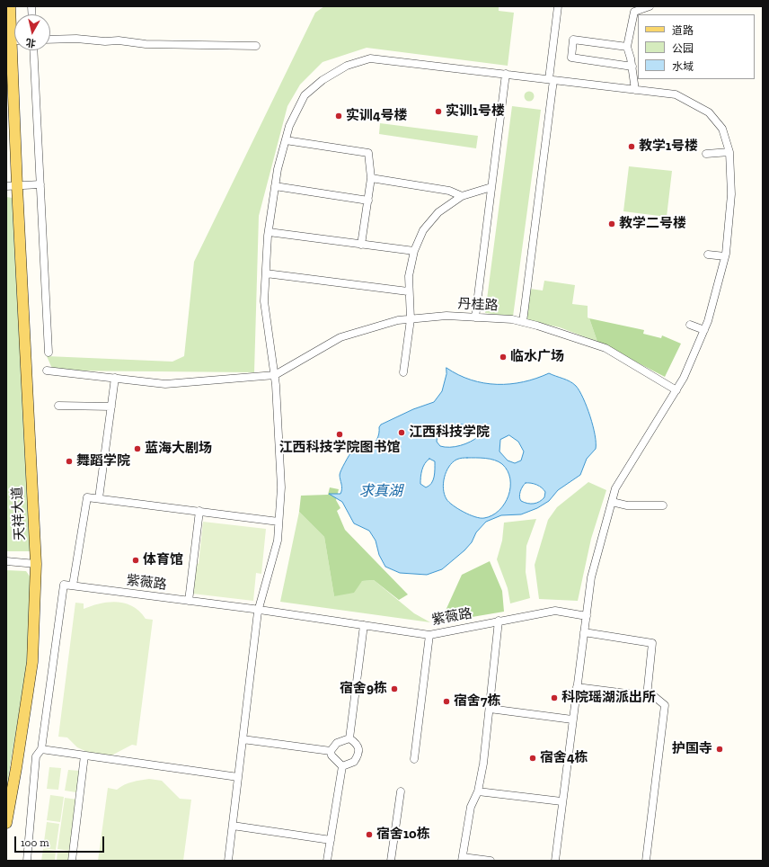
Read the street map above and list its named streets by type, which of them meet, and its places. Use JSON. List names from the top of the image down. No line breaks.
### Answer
{"streets":{"main road":["天祥大道"],"street":["丹桂路","紫薇路"]},"water":["求真湖"],"places":["实训1号楼","实训4号楼","教学1号楼","教学二号楼","临水广场","江西科技学院","江西科技学院图书馆","蓝海大剧场","舞蹈学院","体育馆","宿舍9栋","科院瑶湖派出所","宿舍7栋","护国寺","宿舍4栋","宿舍10栋"],"legend":["道路","公园","水域"],"scale_bar":"100 m","north":"bottom"}
